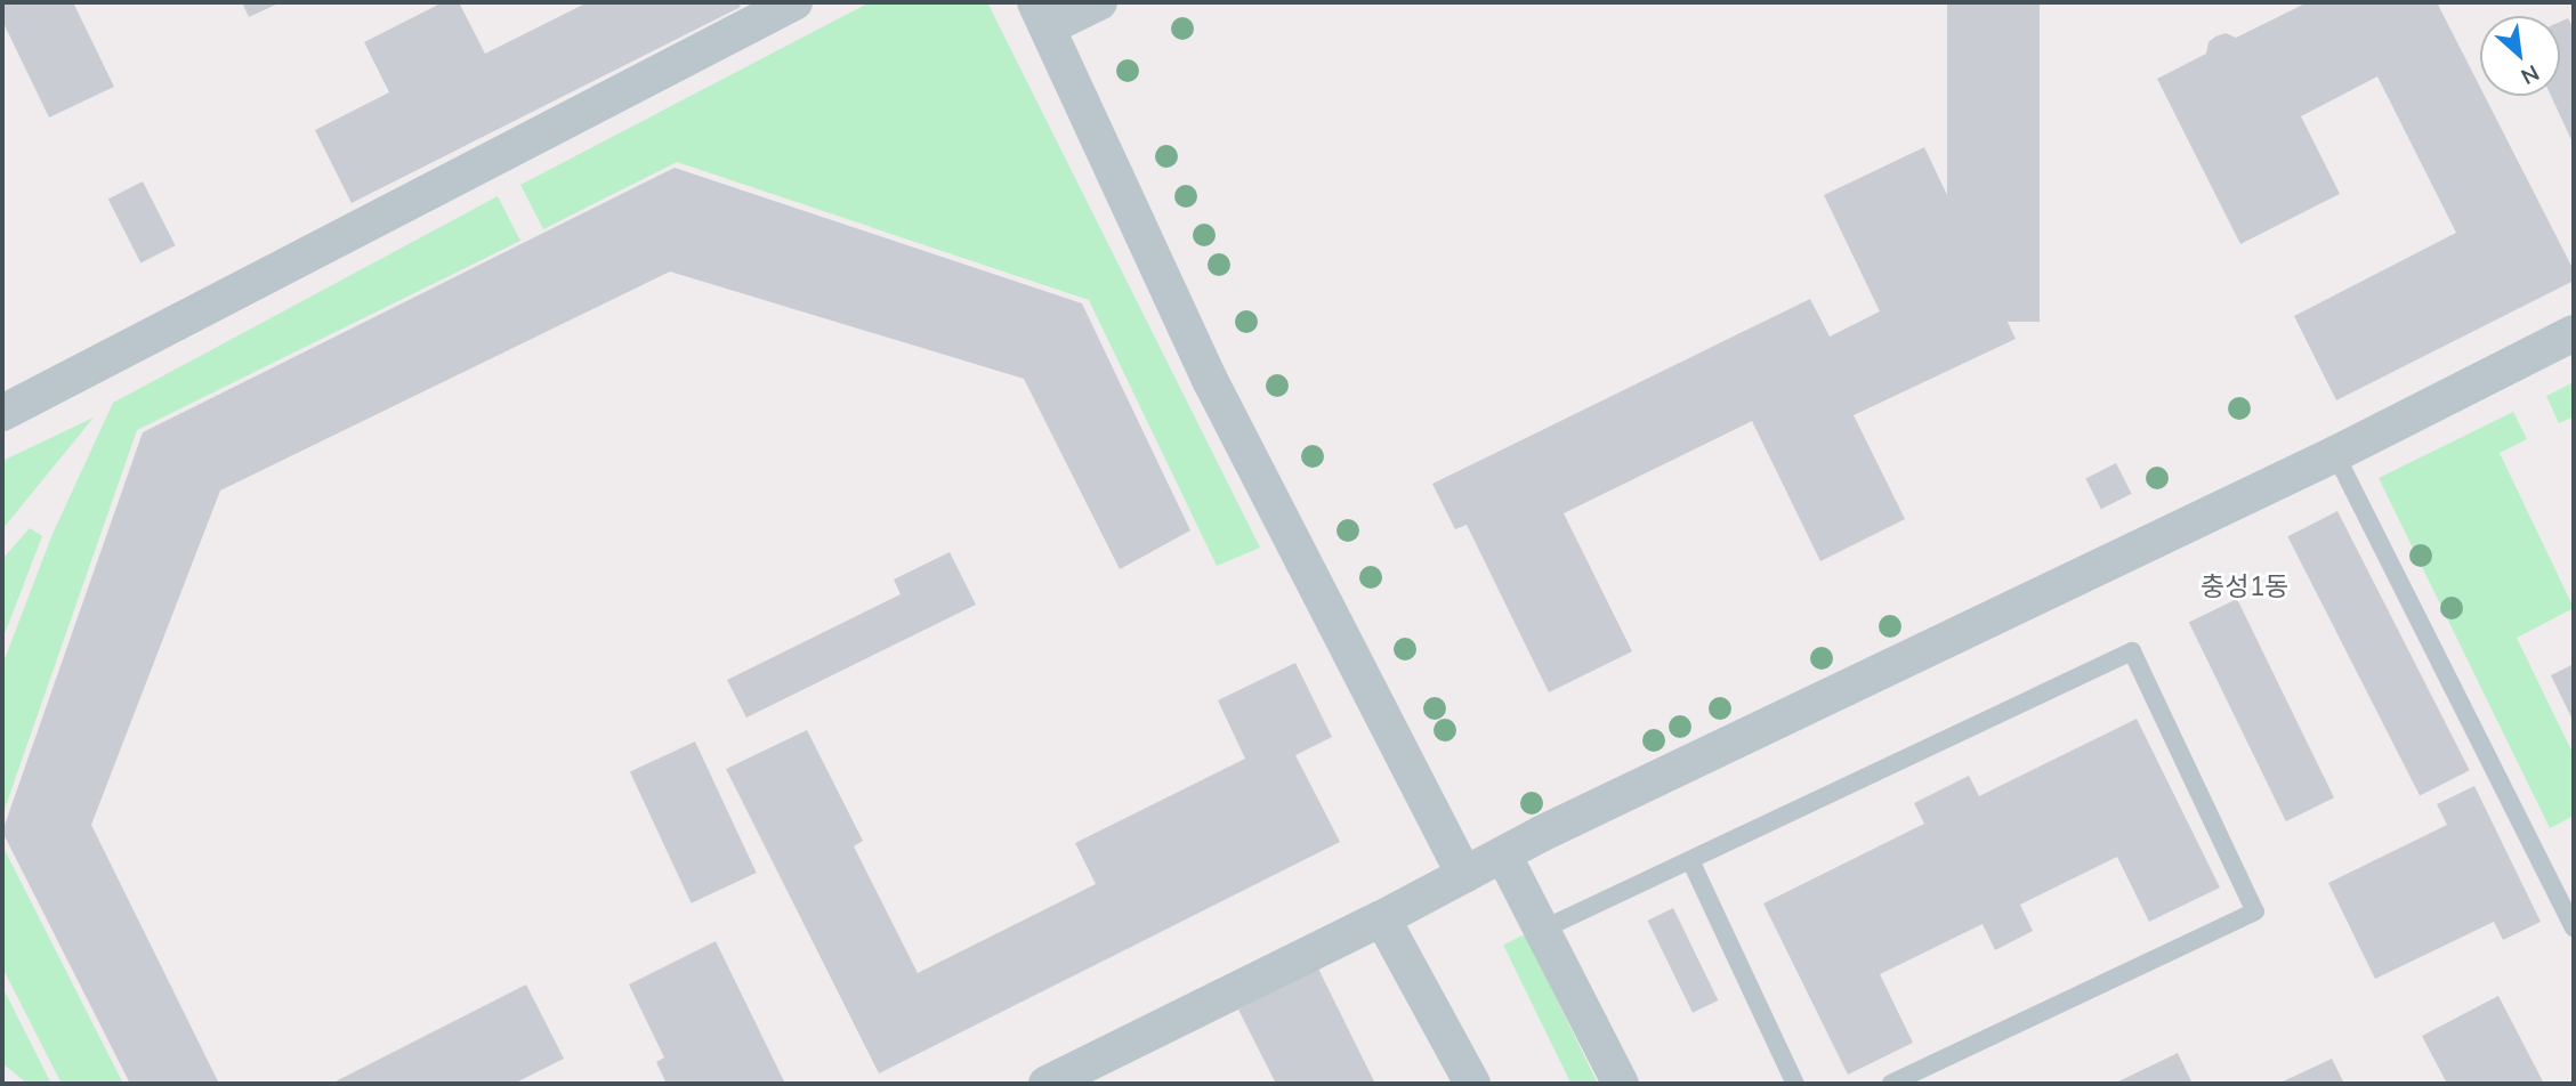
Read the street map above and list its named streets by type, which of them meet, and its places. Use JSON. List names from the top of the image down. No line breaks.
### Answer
{"districts":["충성1동"],"north":"bottom right"}
